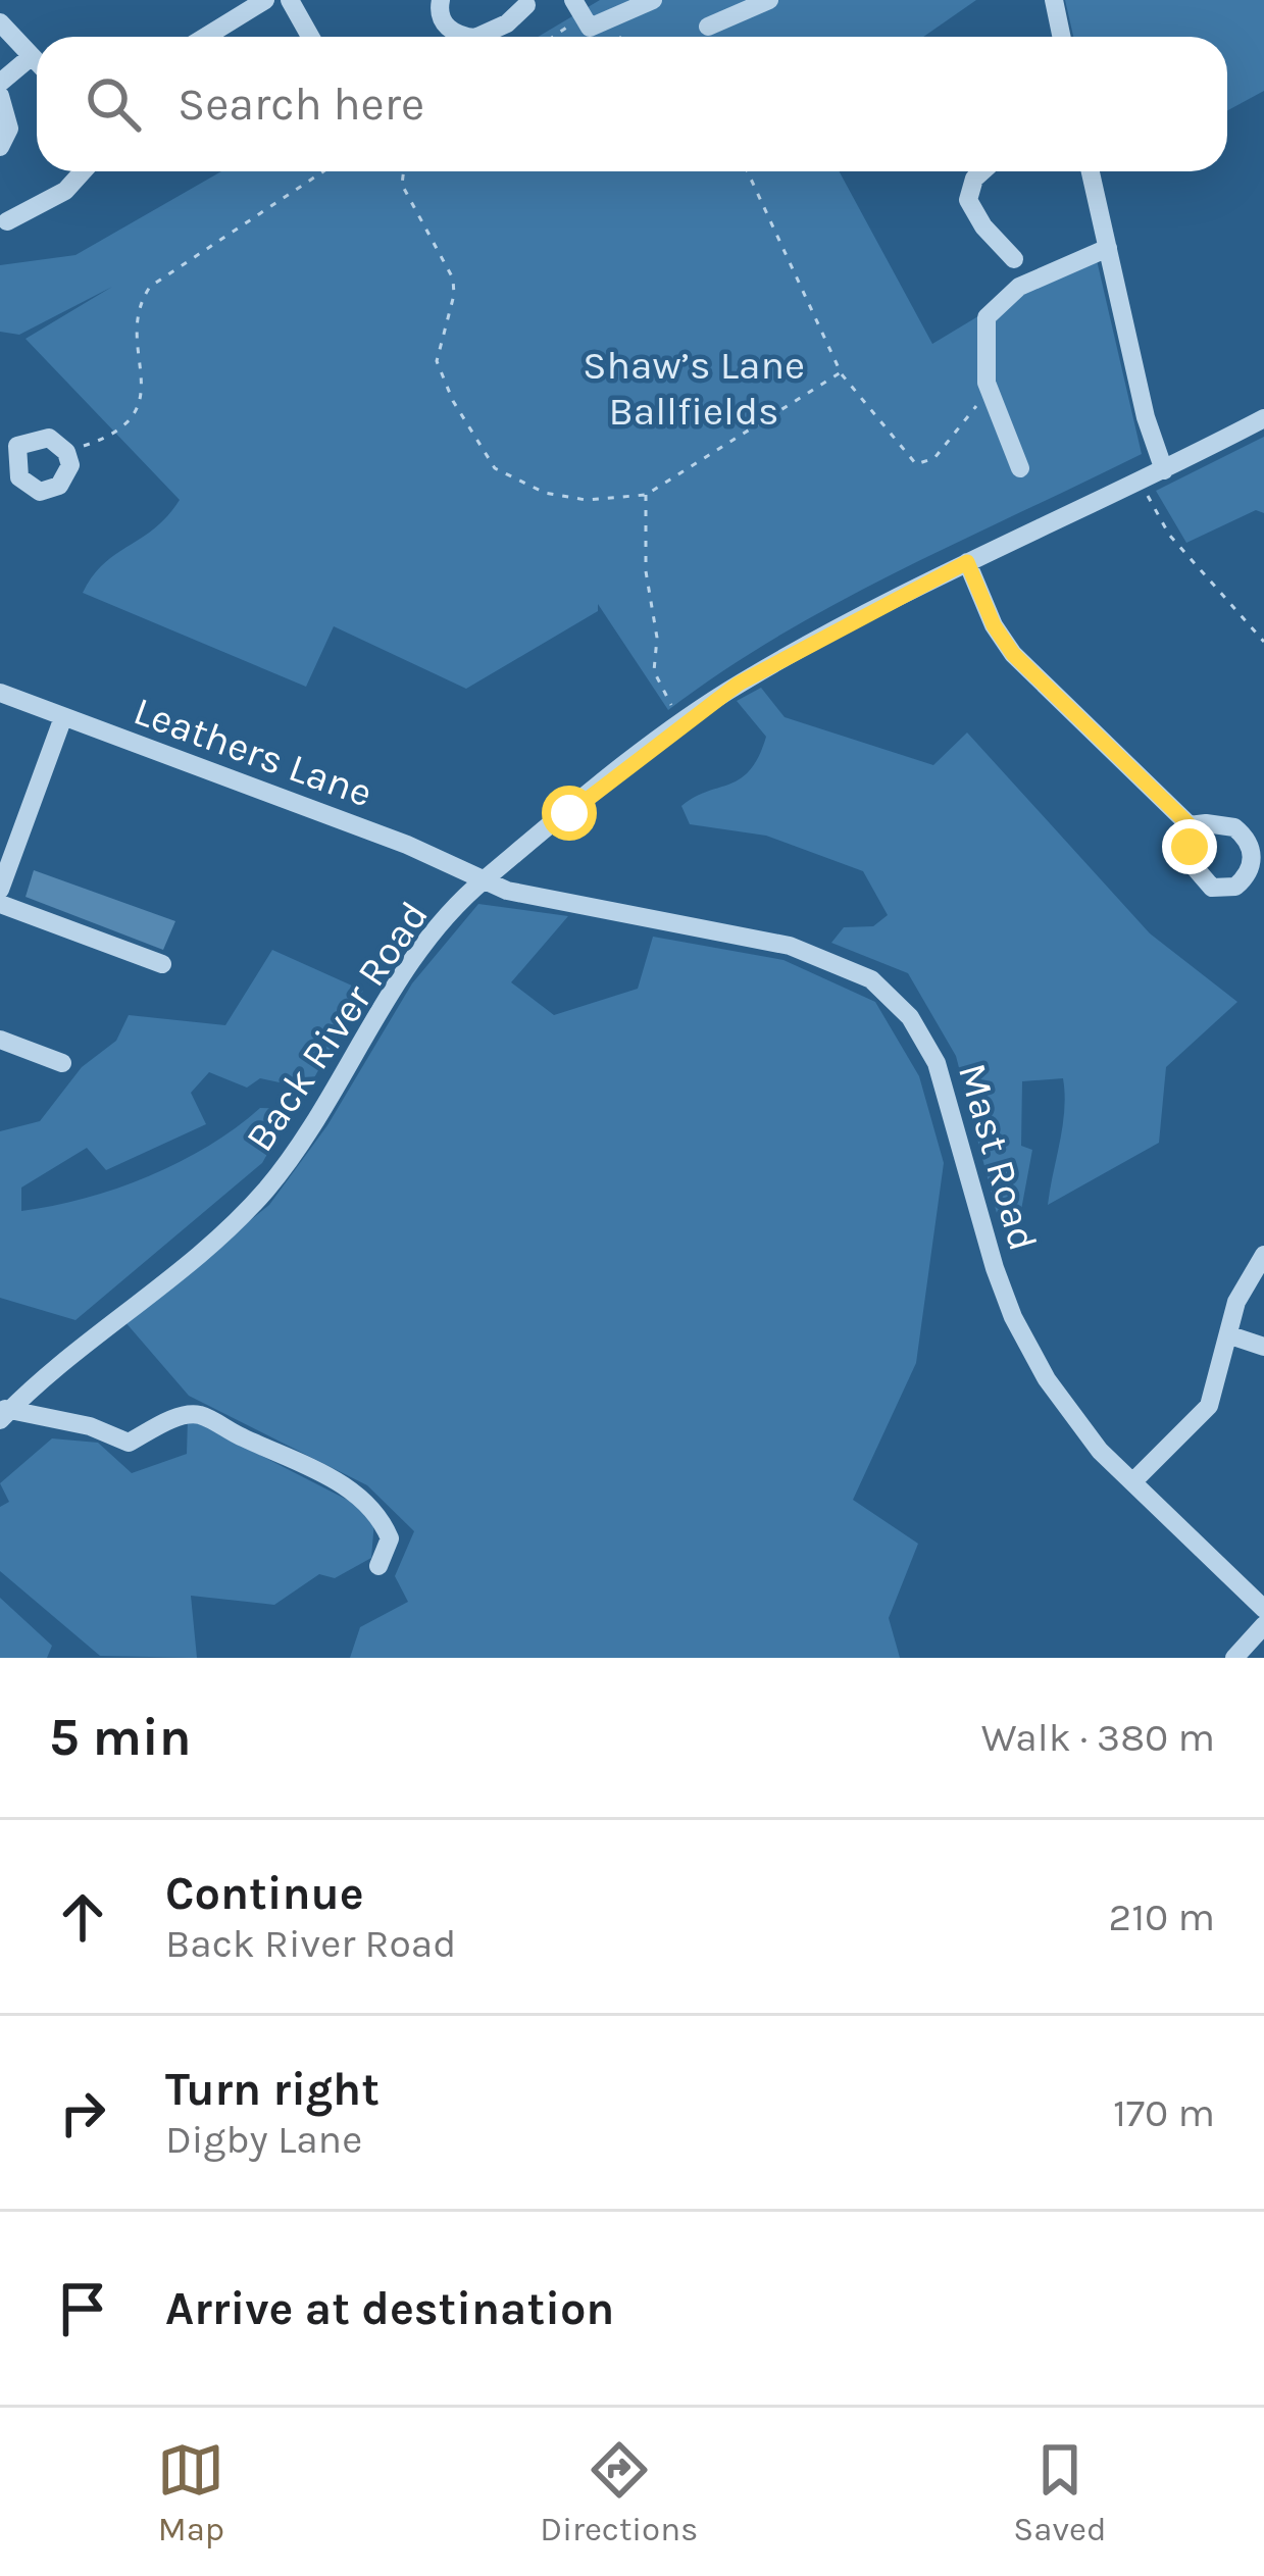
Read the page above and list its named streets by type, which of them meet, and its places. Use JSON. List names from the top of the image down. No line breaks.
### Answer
{"streets":{"street":["Leathers Lane","Back River Road","Mast Road"]},"crossings":[["Leathers Lane","Back River Road"],["Leathers Lane","Mast Road"],["Back River Road","Mast Road"]],"parks":["Shaw’s Lane Ballfields"],"page":{"search":"Search here","heading":["5 min","Walk · 380 m"],"list":[["Continue","Back River Road","210 m"],["Turn right","Digby Lane","170 m"],"Arrive at destination"],"nav":["Map","Directions","Saved"]}}
